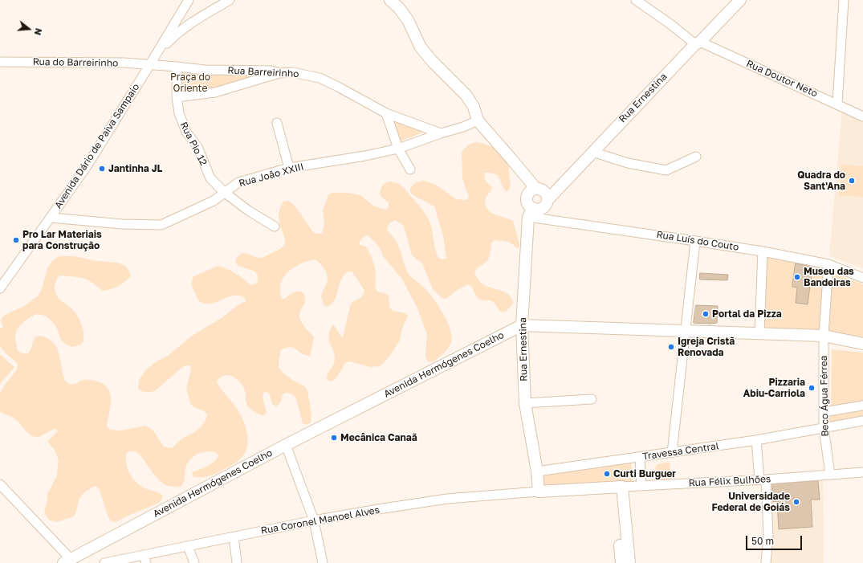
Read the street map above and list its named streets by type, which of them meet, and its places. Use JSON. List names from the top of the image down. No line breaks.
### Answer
{"streets":{"street":["Rua do Barreirinho","Rua Barreirinho","Rua Doutor Neto","Rua Ernestina","Rua Pio 12","Avenida Dário de Paiva Sampaio","Rua João XXIII","Rua Luís do Couto","Avenida Hermógenes Coelho","Beco Água Férrea","Travessa Central","Rua Félix Bulhões","Rua Coronel Manoel Alves"]},"crossings":[["Rua do Barreirinho","Rua Barreirinho"],["Rua do Barreirinho","Avenida Dário de Paiva Sampaio"],["Rua Barreirinho","Rua Pio 12"],["Rua Barreirinho","Avenida Dário de Paiva Sampaio"],["Rua Barreirinho","Rua João XXIII"],["Rua Doutor Neto","Rua Ernestina"],["Rua Ernestina","Rua Luís do Couto"],["Rua Ernestina","Avenida Hermógenes Coelho"],["Rua Ernestina","Travessa Central"],["Rua Ernestina","Rua Félix Bulhões"],["Rua Ernestina","Rua Coronel Manoel Alves"],["Rua Pio 12","Rua João XXIII"],["Avenida Dário de Paiva Sampaio","Rua João XXIII"],["Rua Luís do Couto","Beco Água Férrea"],["Avenida Hermógenes Coelho","Beco Água Férrea"],["Beco Água Férrea","Travessa Central"],["Beco Água Férrea","Rua Félix Bulhões"],["Rua Félix Bulhões","Rua Coronel Manoel Alves"]],"parks":["Praça do Oriente"],"places":["Jantinha JL","Quadra do Sant'Ana","Pro Lar Materiais para Construção","Museu das Bandeiras","Portal da Pizza","Igreja Cristã Renovada","Pizzaria Abiu-Carriola","Mecânica Canaã","Curti Burguer","Universidade Federal de Goiás"],"scale_bar":"50 m","north":"right"}
